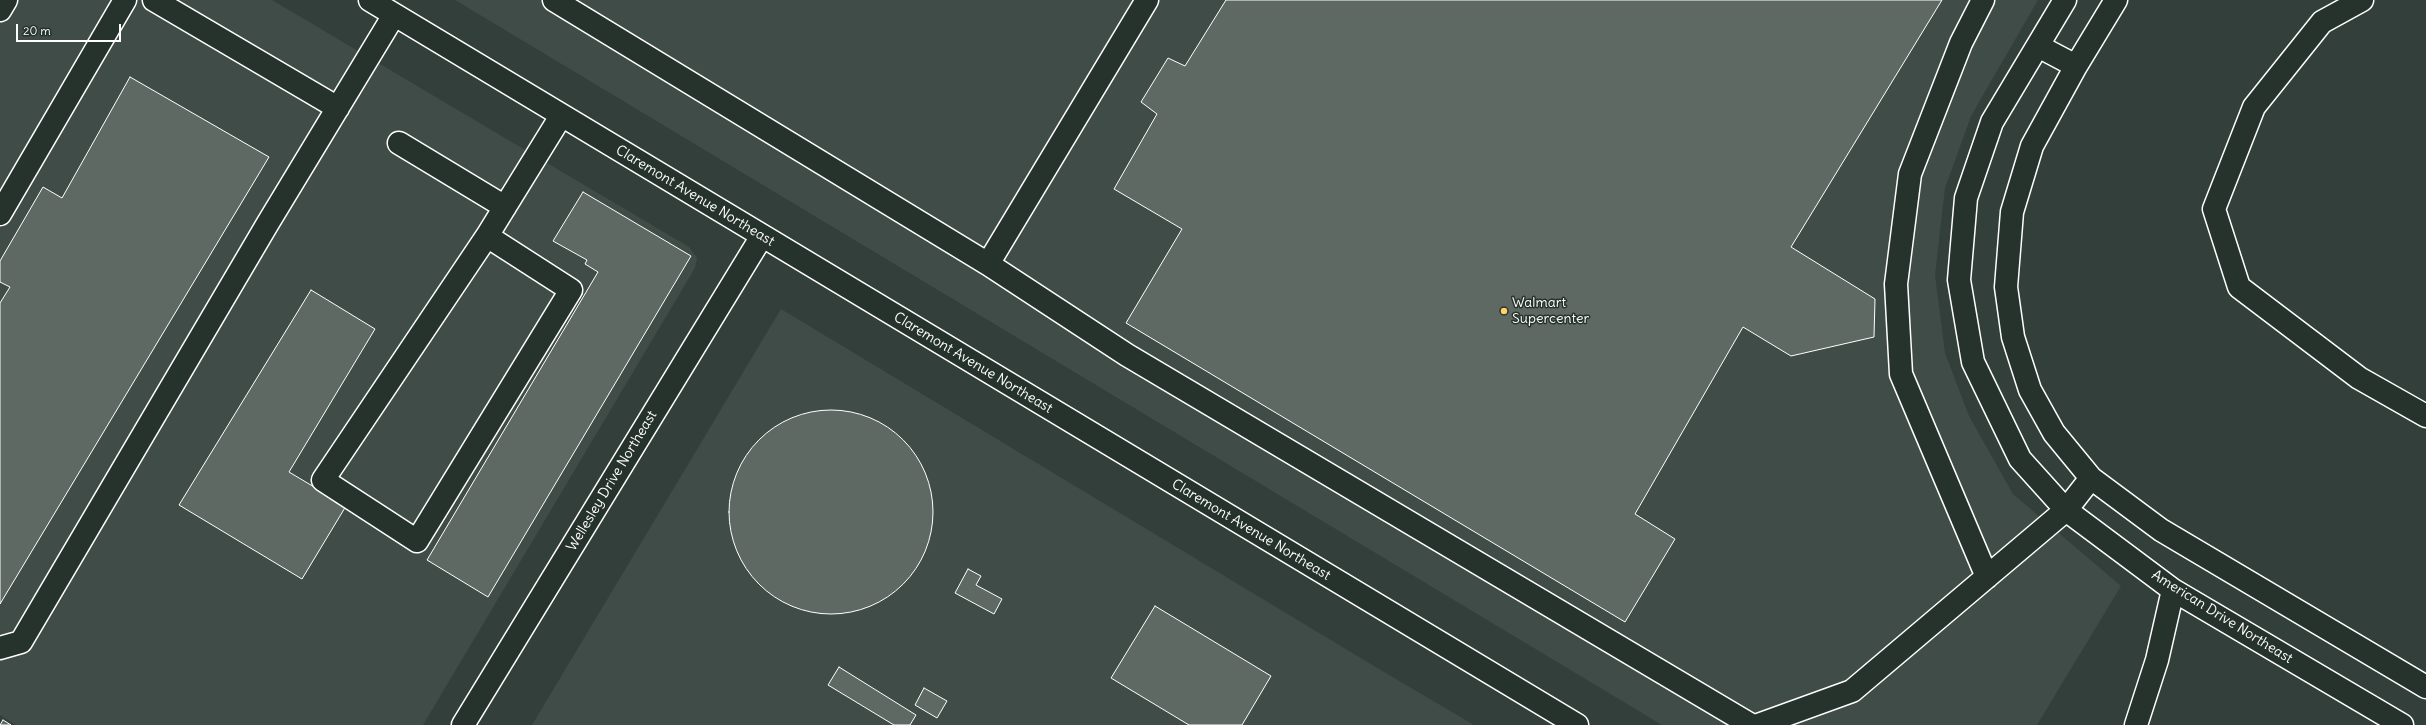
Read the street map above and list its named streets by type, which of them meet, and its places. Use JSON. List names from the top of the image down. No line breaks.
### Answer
{"streets":{"street":["Claremont Avenue Northeast","Wellesley Drive Northeast","American Drive Northeast"]},"crossings":[["Claremont Avenue Northeast","Wellesley Drive Northeast"]],"places":["Walmart Supercenter"],"scale_bar":"20 m"}
